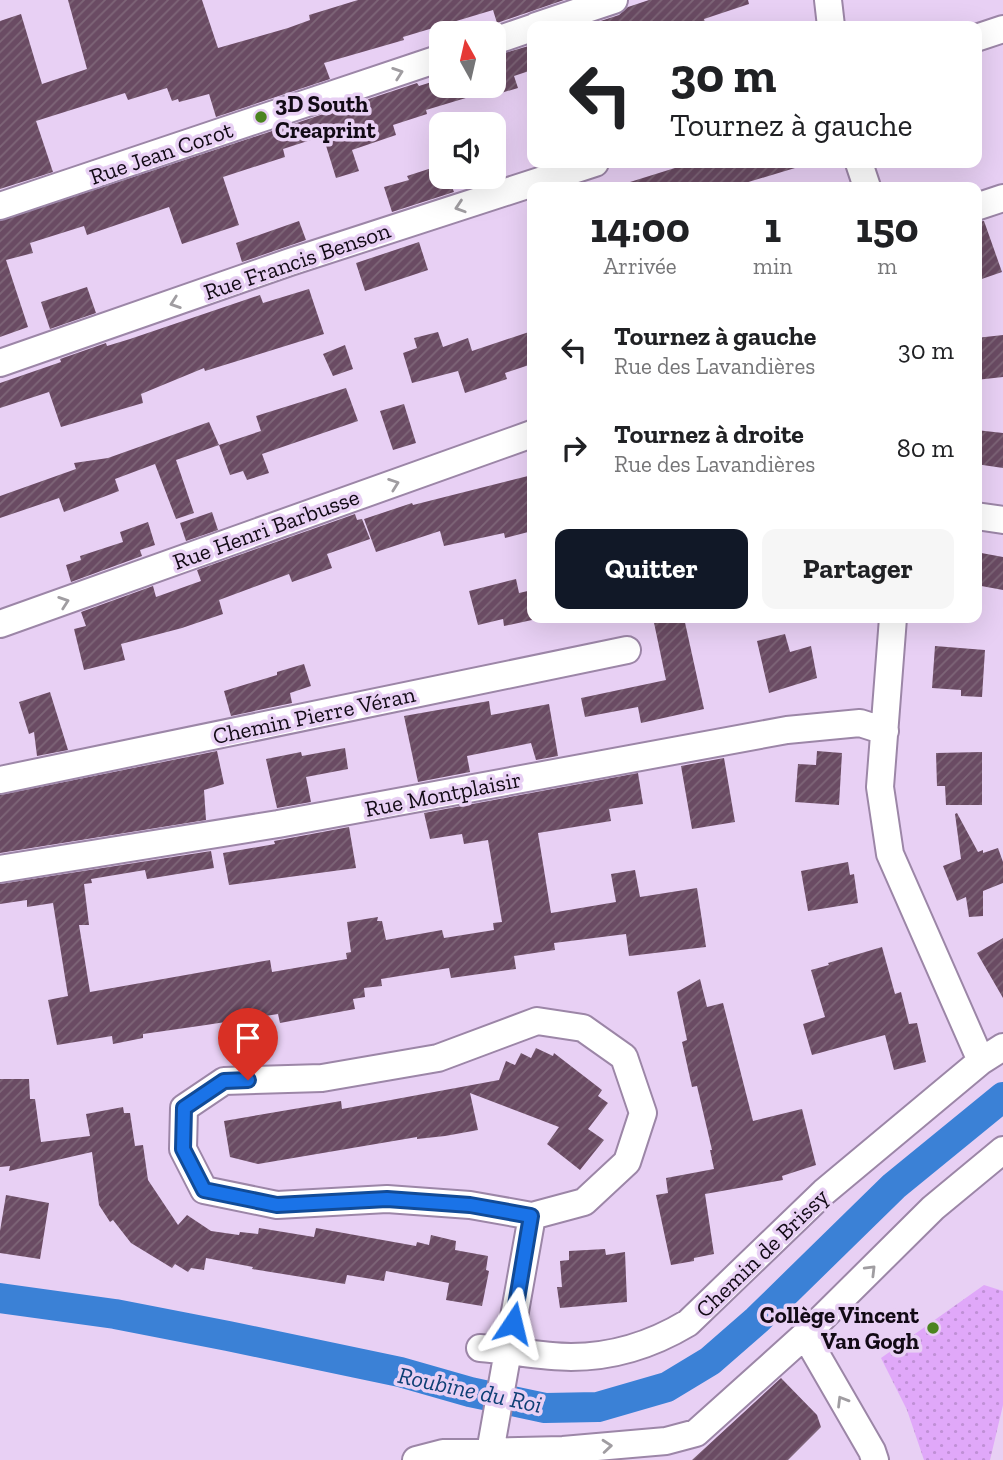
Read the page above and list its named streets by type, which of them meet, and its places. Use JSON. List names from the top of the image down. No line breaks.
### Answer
{"streets":{"street":["Rue Jean Corot","Rue Francis Benson","Rue Henri Barbusse","Chemin Pierre Véran","Rue Montplaisir","Chemin de Brissy"]},"one_way":["Rue Jean Corot","Rue Francis Benson","Rue Henri Barbusse"],"water":["Roubine du Roi"],"places":["3D South Creaprint","Collège Vincent Van Gogh"],"north":"top","page":{"turn":["30 m","Tournez à gauche"],"eta":["14:00","Arrivée","1","min","150","m"],"list":[{"name":"Tournez à gauche","note":"Rue des Lavandières","value":"30 m"},{"name":"Tournez à droite","note":"Rue des Lavandières","value":"80 m"}],"buttons":["Quitter","Partager"]}}
